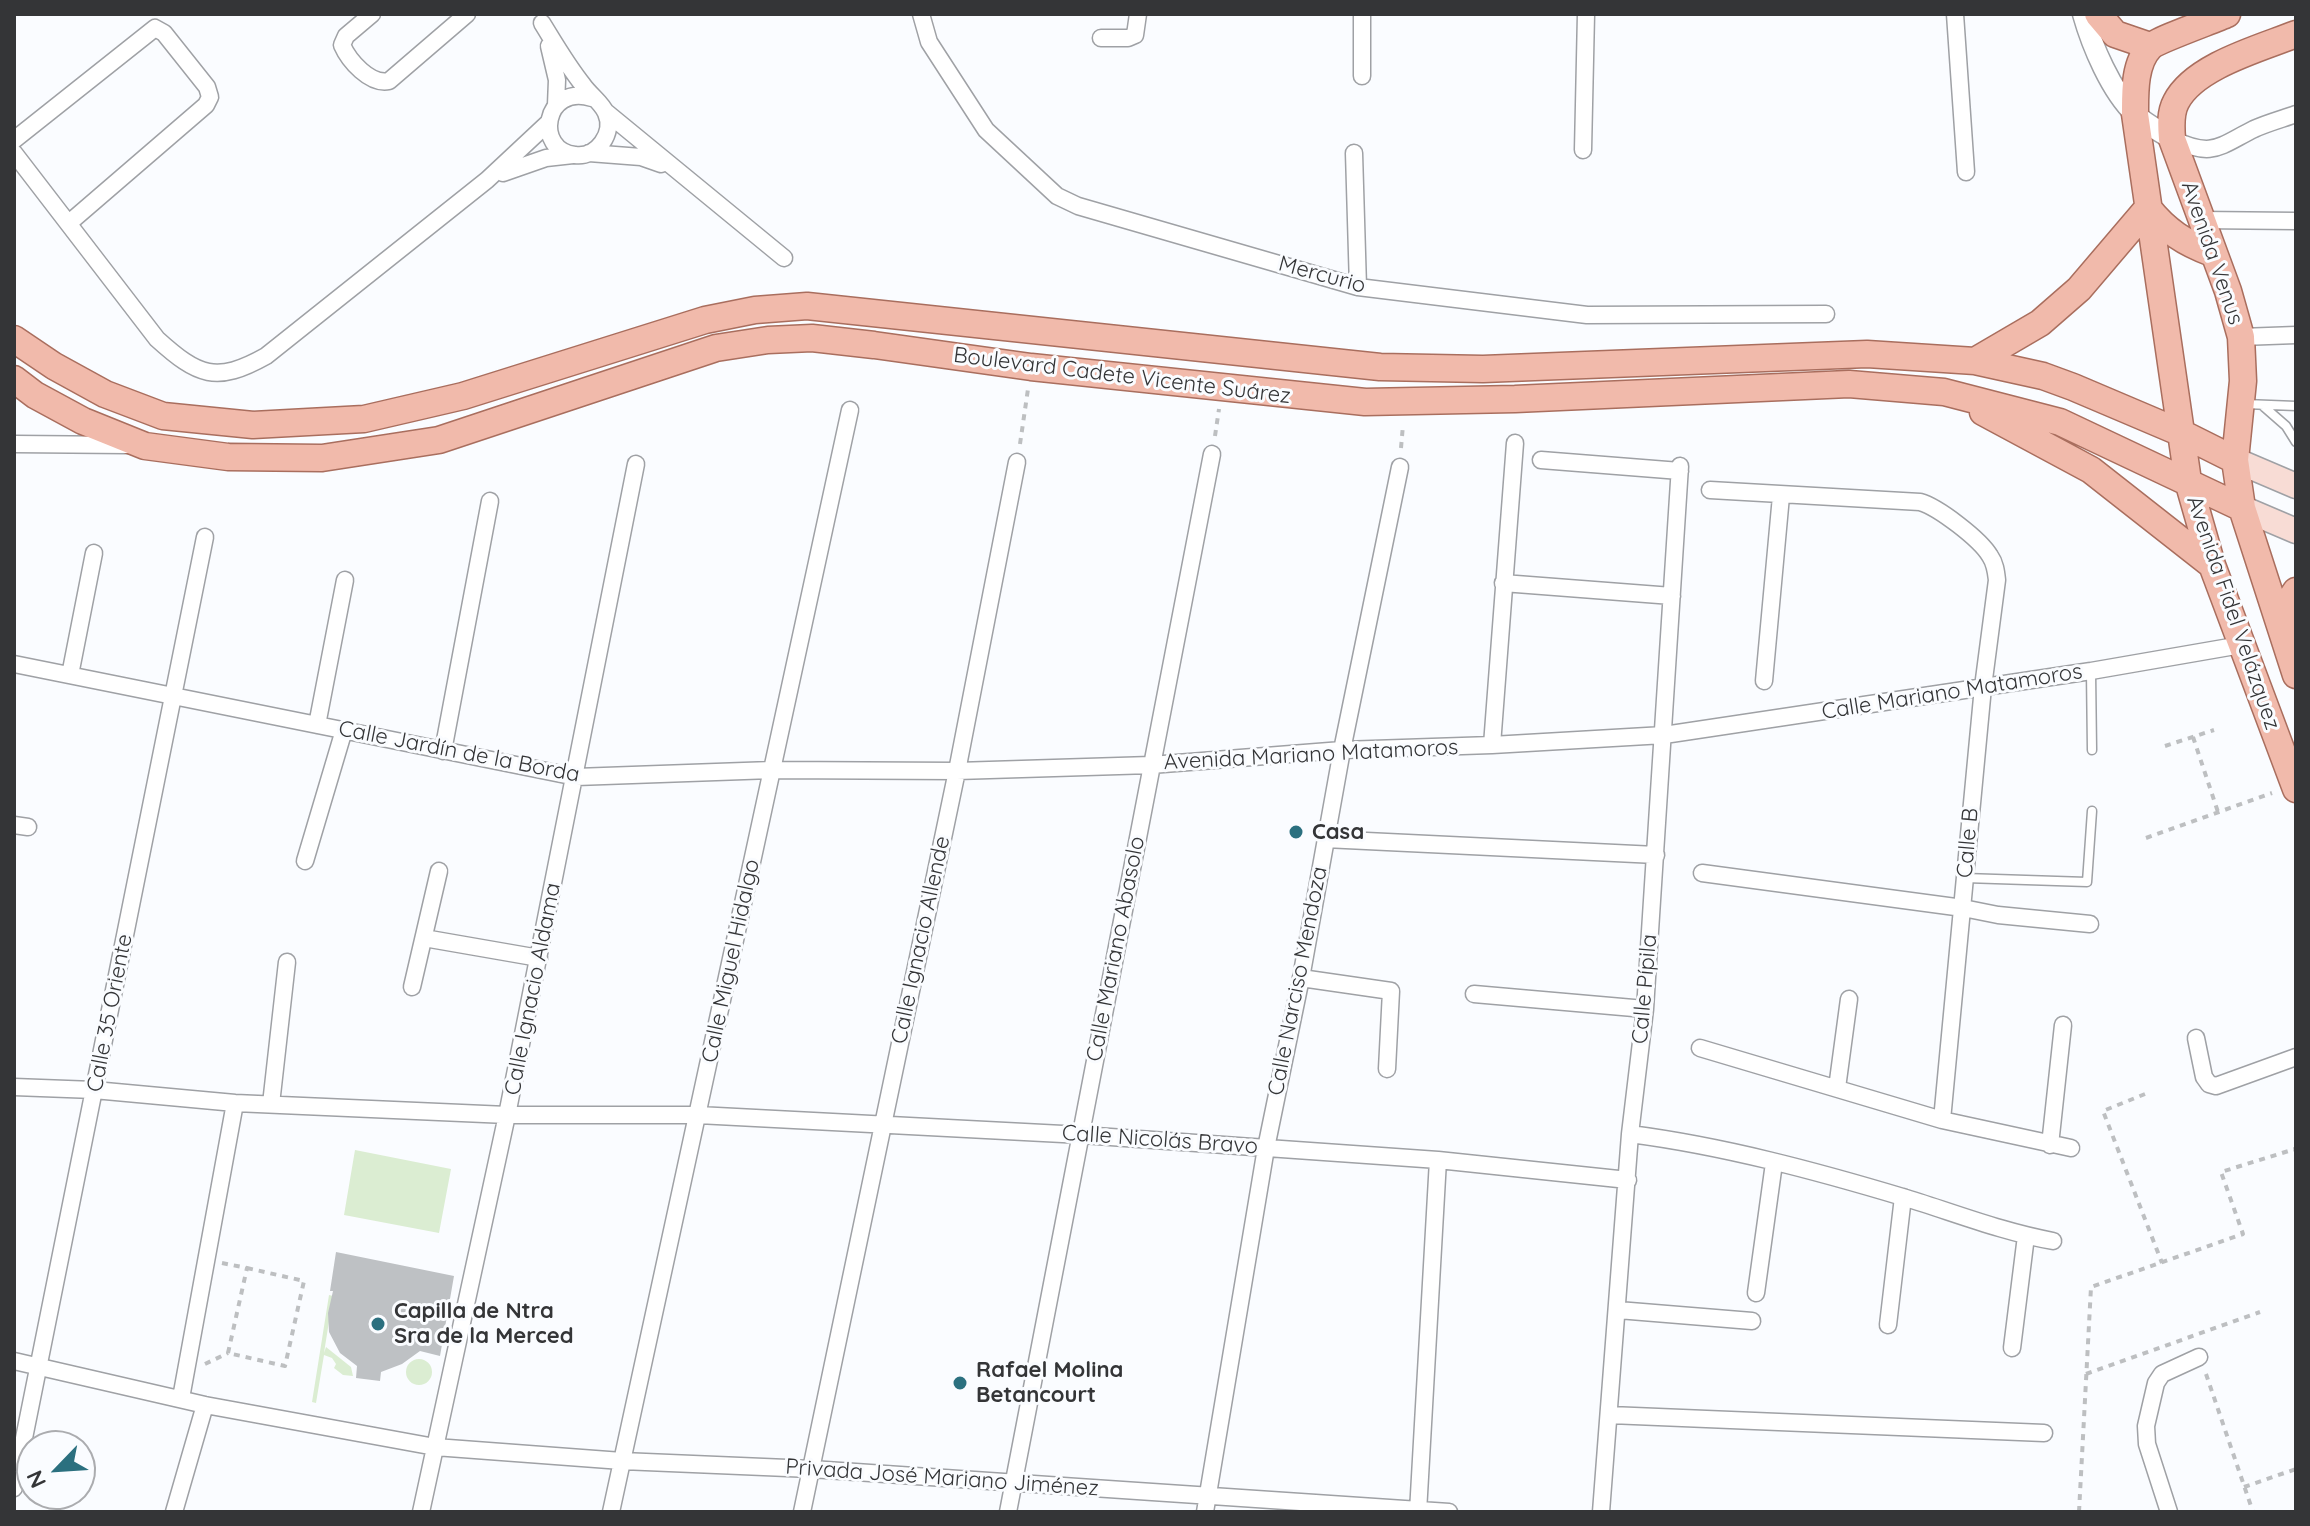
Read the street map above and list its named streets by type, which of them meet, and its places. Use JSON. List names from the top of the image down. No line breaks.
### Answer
{"streets":{"main road":["Avenida Venus","Boulevard Cadete Vicente Suárez","Avenida Fidel Velázquez"],"street":["Mercurio","Calle Mariano Matamoros","Calle Jardín de la Borda","Avenida Mariano Matamoros","Calle B","Calle Ignacio Allende","Calle Mariano Abasolo","Calle Miguel Hidalgo","Calle Narciso Mendoza","Calle Ignacio Aldama","Calle Pípila","Calle 35 Oriente","Calle Nicolás Bravo","Privada José Mariano Jiménez"]},"crossings":[["Avenida Venus","Boulevard Cadete Vicente Suárez"],["Avenida Venus","Avenida Fidel Velázquez"],["Boulevard Cadete Vicente Suárez","Avenida Fidel Velázquez"],["Avenida Fidel Velázquez","Calle Mariano Matamoros"],["Calle Mariano Matamoros","Avenida Mariano Matamoros"],["Calle Mariano Matamoros","Calle B"],["Calle Mariano Matamoros","Calle Pípila"],["Calle Jardín de la Borda","Avenida Mariano Matamoros"],["Calle Jardín de la Borda","Calle Ignacio Allende"],["Calle Jardín de la Borda","Calle Miguel Hidalgo"],["Calle Jardín de la Borda","Calle Ignacio Aldama"],["Calle Jardín de la Borda","Calle 35 Oriente"],["Avenida Mariano Matamoros","Calle Ignacio Allende"],["Avenida Mariano Matamoros","Calle Mariano Abasolo"],["Avenida Mariano Matamoros","Calle Narciso Mendoza"],["Avenida Mariano Matamoros","Calle Pípila"],["Calle Ignacio Allende","Calle Nicolás Bravo"],["Calle Ignacio Allende","Privada José Mariano Jiménez"],["Calle Mariano Abasolo","Calle Nicolás Bravo"],["Calle Mariano Abasolo","Privada José Mariano Jiménez"],["Calle Miguel Hidalgo","Calle Nicolás Bravo"],["Calle Miguel Hidalgo","Privada José Mariano Jiménez"],["Calle Narciso Mendoza","Calle Nicolás Bravo"],["Calle Narciso Mendoza","Privada José Mariano Jiménez"],["Calle Ignacio Aldama","Calle Nicolás Bravo"],["Calle Ignacio Aldama","Privada José Mariano Jiménez"],["Calle Pípila","Calle Nicolás Bravo"],["Calle 35 Oriente","Calle Nicolás Bravo"],["Calle 35 Oriente","Privada José Mariano Jiménez"]],"places":["Casa","Capilla de Ntra Sra de la Merced","Rafael Molina Betancourt"],"north":"bottom left"}
